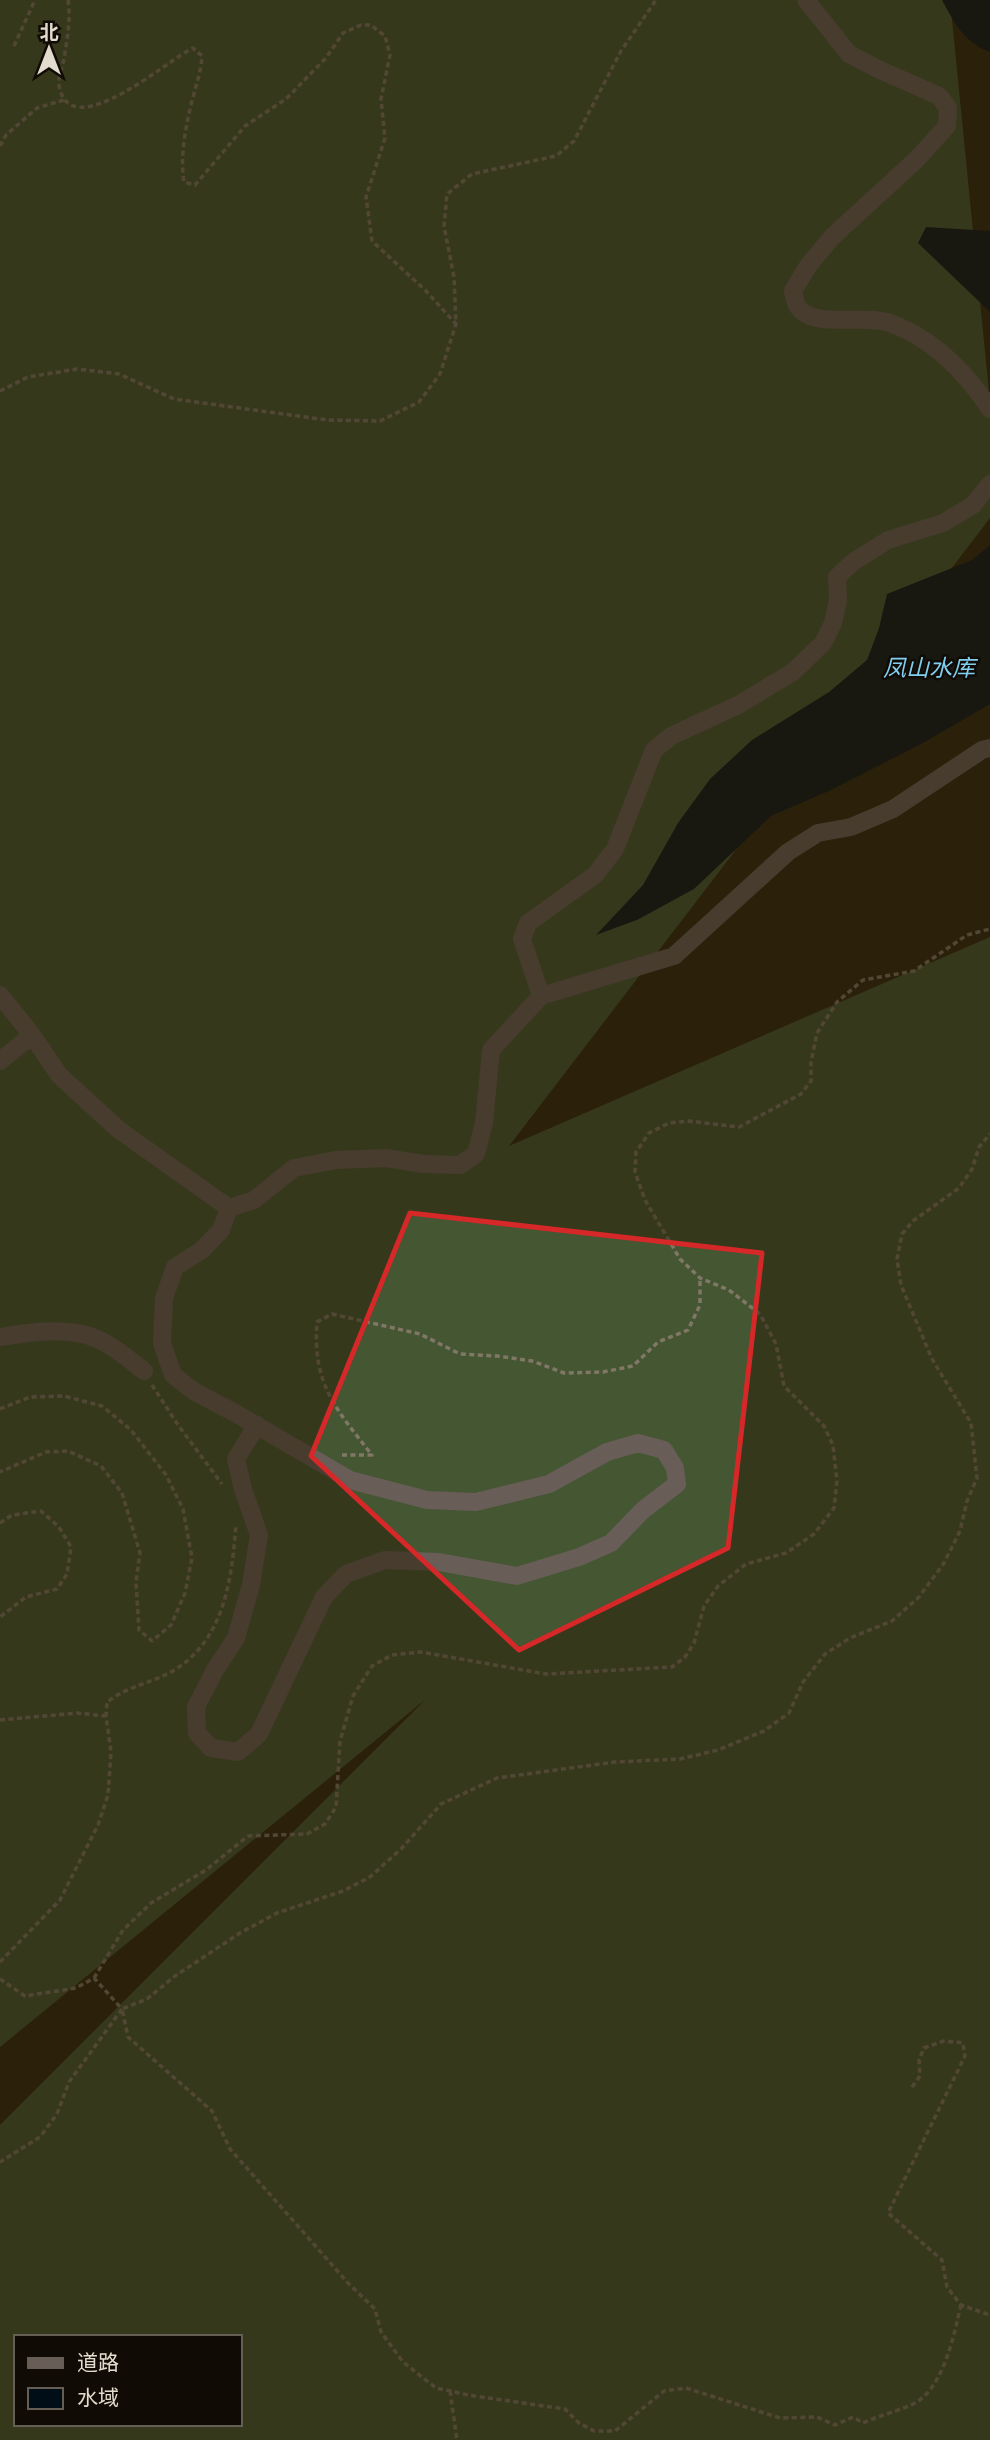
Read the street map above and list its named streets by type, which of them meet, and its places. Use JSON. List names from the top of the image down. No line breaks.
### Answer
{"water":["凤山水库"],"legend":["道路","水域"],"north":"top"}
